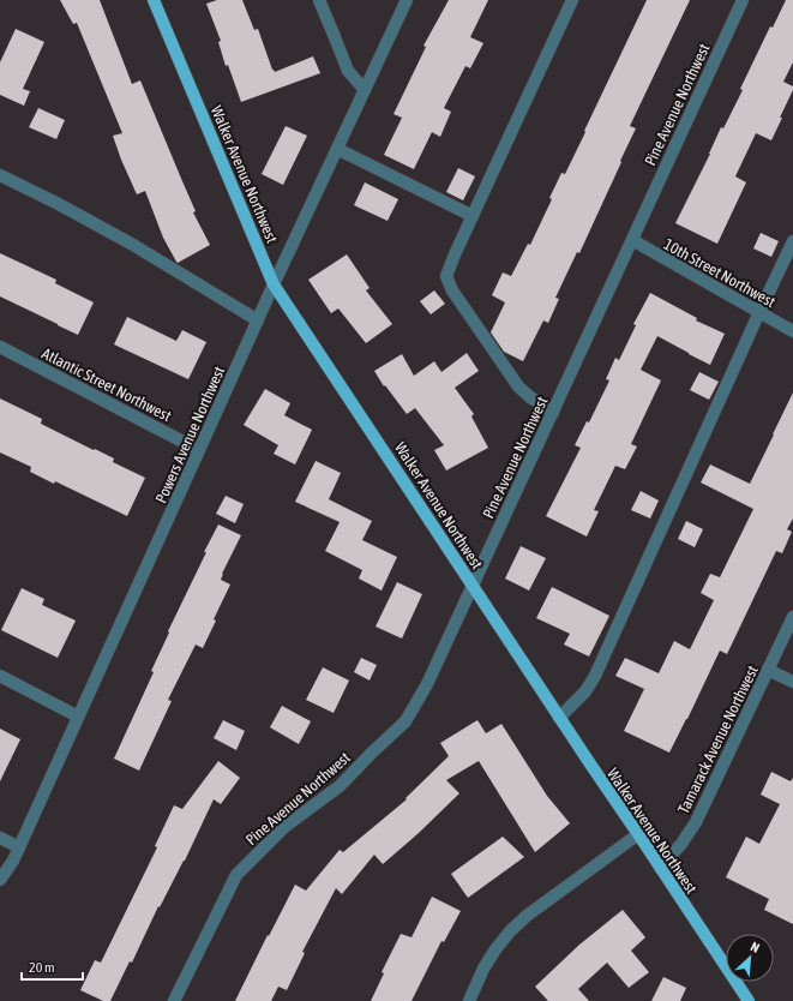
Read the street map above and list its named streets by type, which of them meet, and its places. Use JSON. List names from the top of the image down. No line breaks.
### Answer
{"streets":{"main road":["Walker Avenue Northwest"],"street":["Pine Avenue Northwest","10th Street Northwest","Atlantic Street Northwest","Powers Avenue Northwest","Tamarack Avenue Northwest"]},"crossings":[["Pine Avenue Northwest","Walker Avenue Northwest"],["Pine Avenue Northwest","10th Street Northwest"],["Walker Avenue Northwest","Powers Avenue Northwest"],["Walker Avenue Northwest","Tamarack Avenue Northwest"],["Atlantic Street Northwest","Powers Avenue Northwest"]],"scale_bar":"20 m","north":"top right"}
